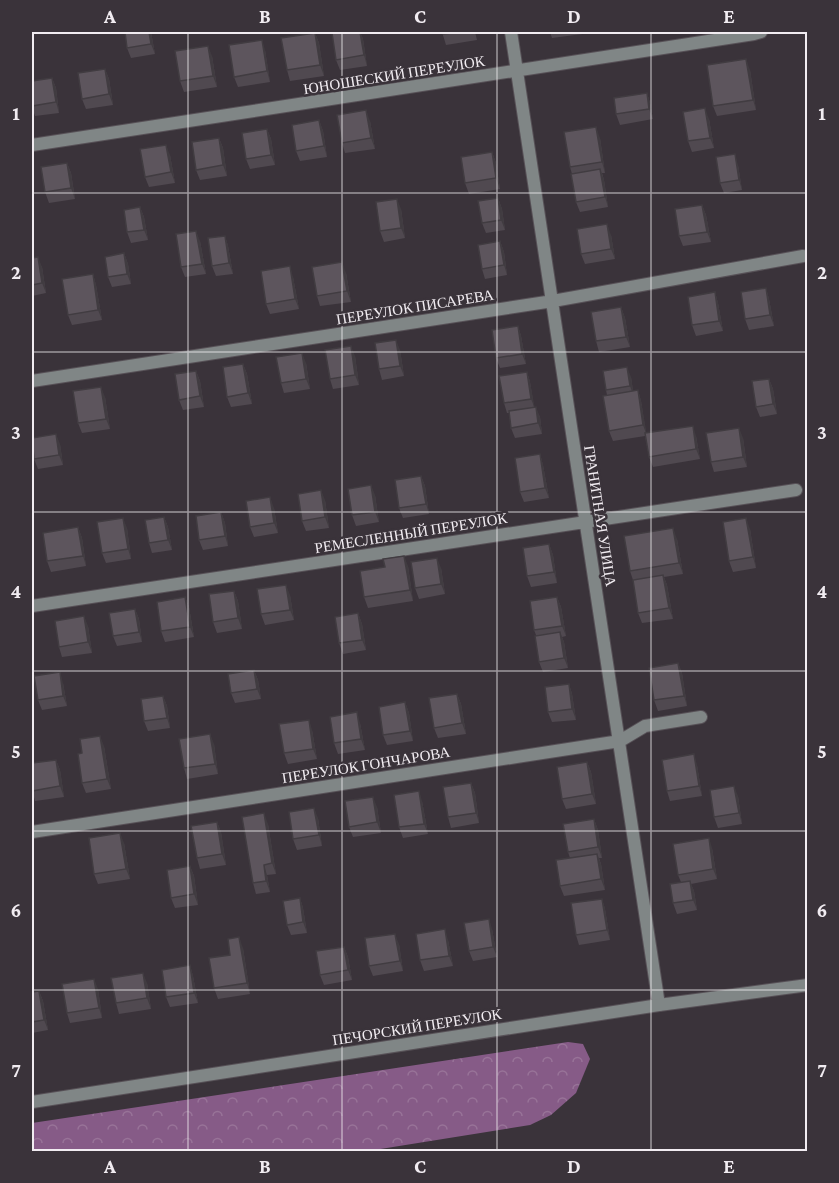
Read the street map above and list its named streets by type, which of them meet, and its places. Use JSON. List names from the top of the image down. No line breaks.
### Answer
{"streets":{"street":["ЮНОШЕСКИЙ ПЕРЕУЛОК","ПЕРЕУЛОК ПИСАРЕВА","ГРАНИТНАЯ УЛИЦА","РЕМЕСЛЕННЫЙ ПЕРЕУЛОК","ПЕРЕУЛОК ГОНЧАРОВА","ПЕЧОРСКИЙ ПЕРЕУЛОК"]},"crossings":[["ЮНОШЕСКИЙ ПЕРЕУЛОК","ГРАНИТНАЯ УЛИЦА"],["ПЕРЕУЛОК ПИСАРЕВА","ГРАНИТНАЯ УЛИЦА"],["ГРАНИТНАЯ УЛИЦА","РЕМЕСЛЕННЫЙ ПЕРЕУЛОК"],["ГРАНИТНАЯ УЛИЦА","ПЕРЕУЛОК ГОНЧАРОВА"],["ГРАНИТНАЯ УЛИЦА","ПЕЧОРСКИЙ ПЕРЕУЛОК"]],"grid":{"columns":["A","B","C","D","E"],"rows":["1","2","3","4","5","6","7"]}}
